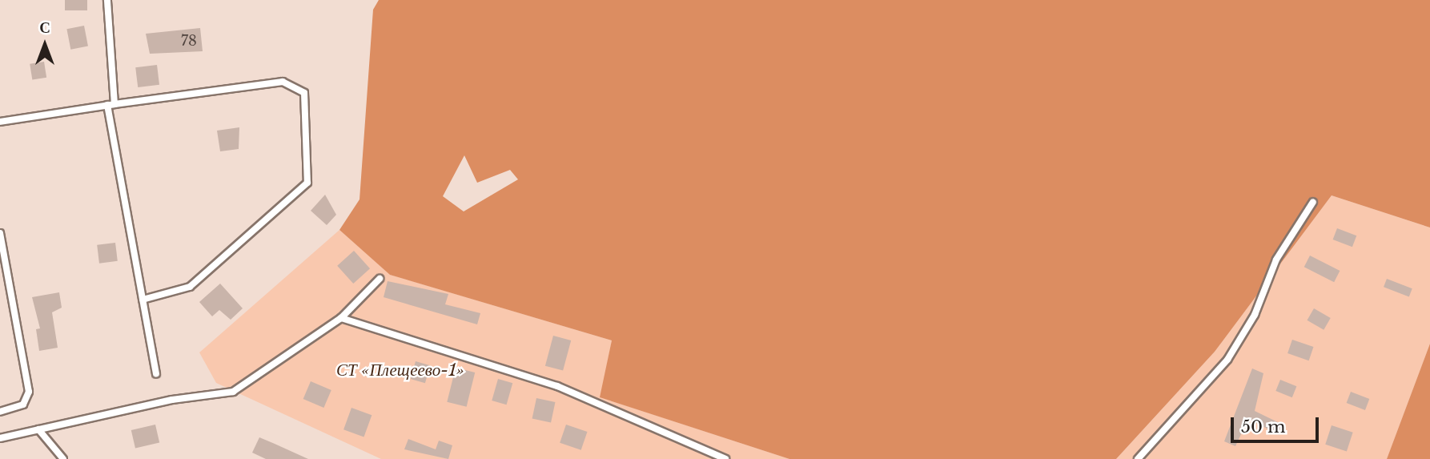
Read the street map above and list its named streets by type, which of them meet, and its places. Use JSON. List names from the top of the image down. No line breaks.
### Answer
{"parks":["СТ «Плещеево-1»"],"house_numbers":["78"],"scale_bar":"50 m","north":"top"}
